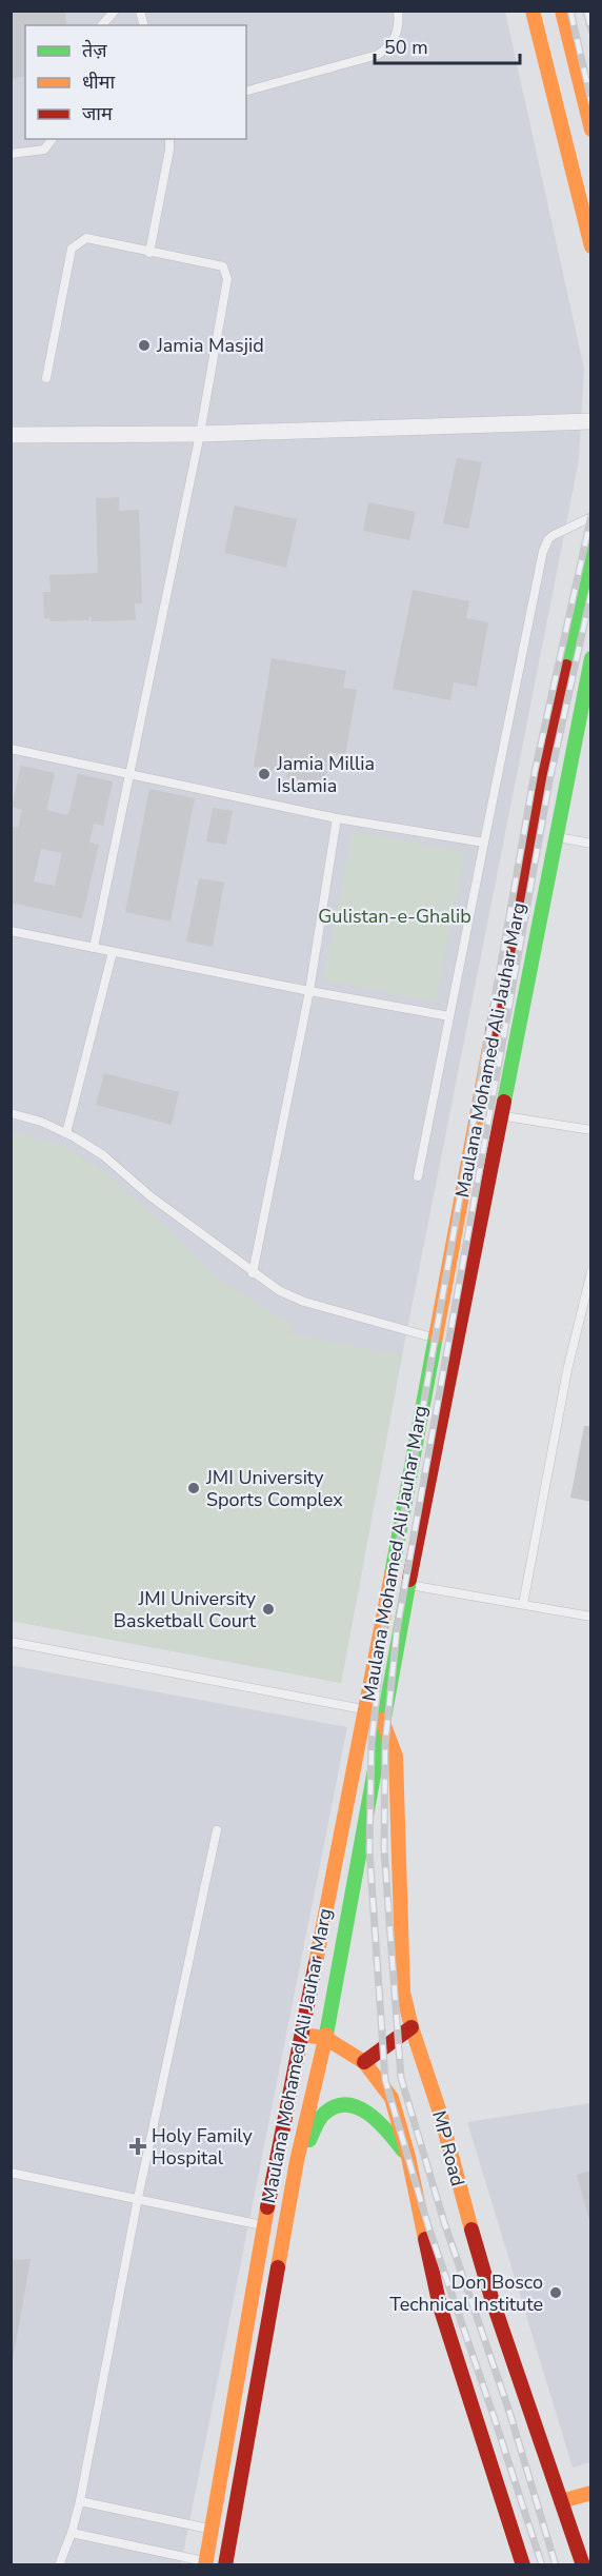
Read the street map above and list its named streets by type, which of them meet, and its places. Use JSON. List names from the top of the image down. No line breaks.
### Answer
{"streets":{"main road":["Maulana Mohamed Ali Jauhar Marg","MP Road"]},"crossings":[["Maulana Mohamed Ali Jauhar Marg","MP Road"]],"parks":["Gulistan-e-Ghalib"],"places":{"other":["Jamia Masjid","Jamia Millia Islamia","JMI University Sports Complex","JMI University Basketball Court","Don Bosco Technical Institute"],"health":["Holy Family Hospital"]},"legend":["तेज़","धीमा","जाम"],"scale_bar":"50 m"}
